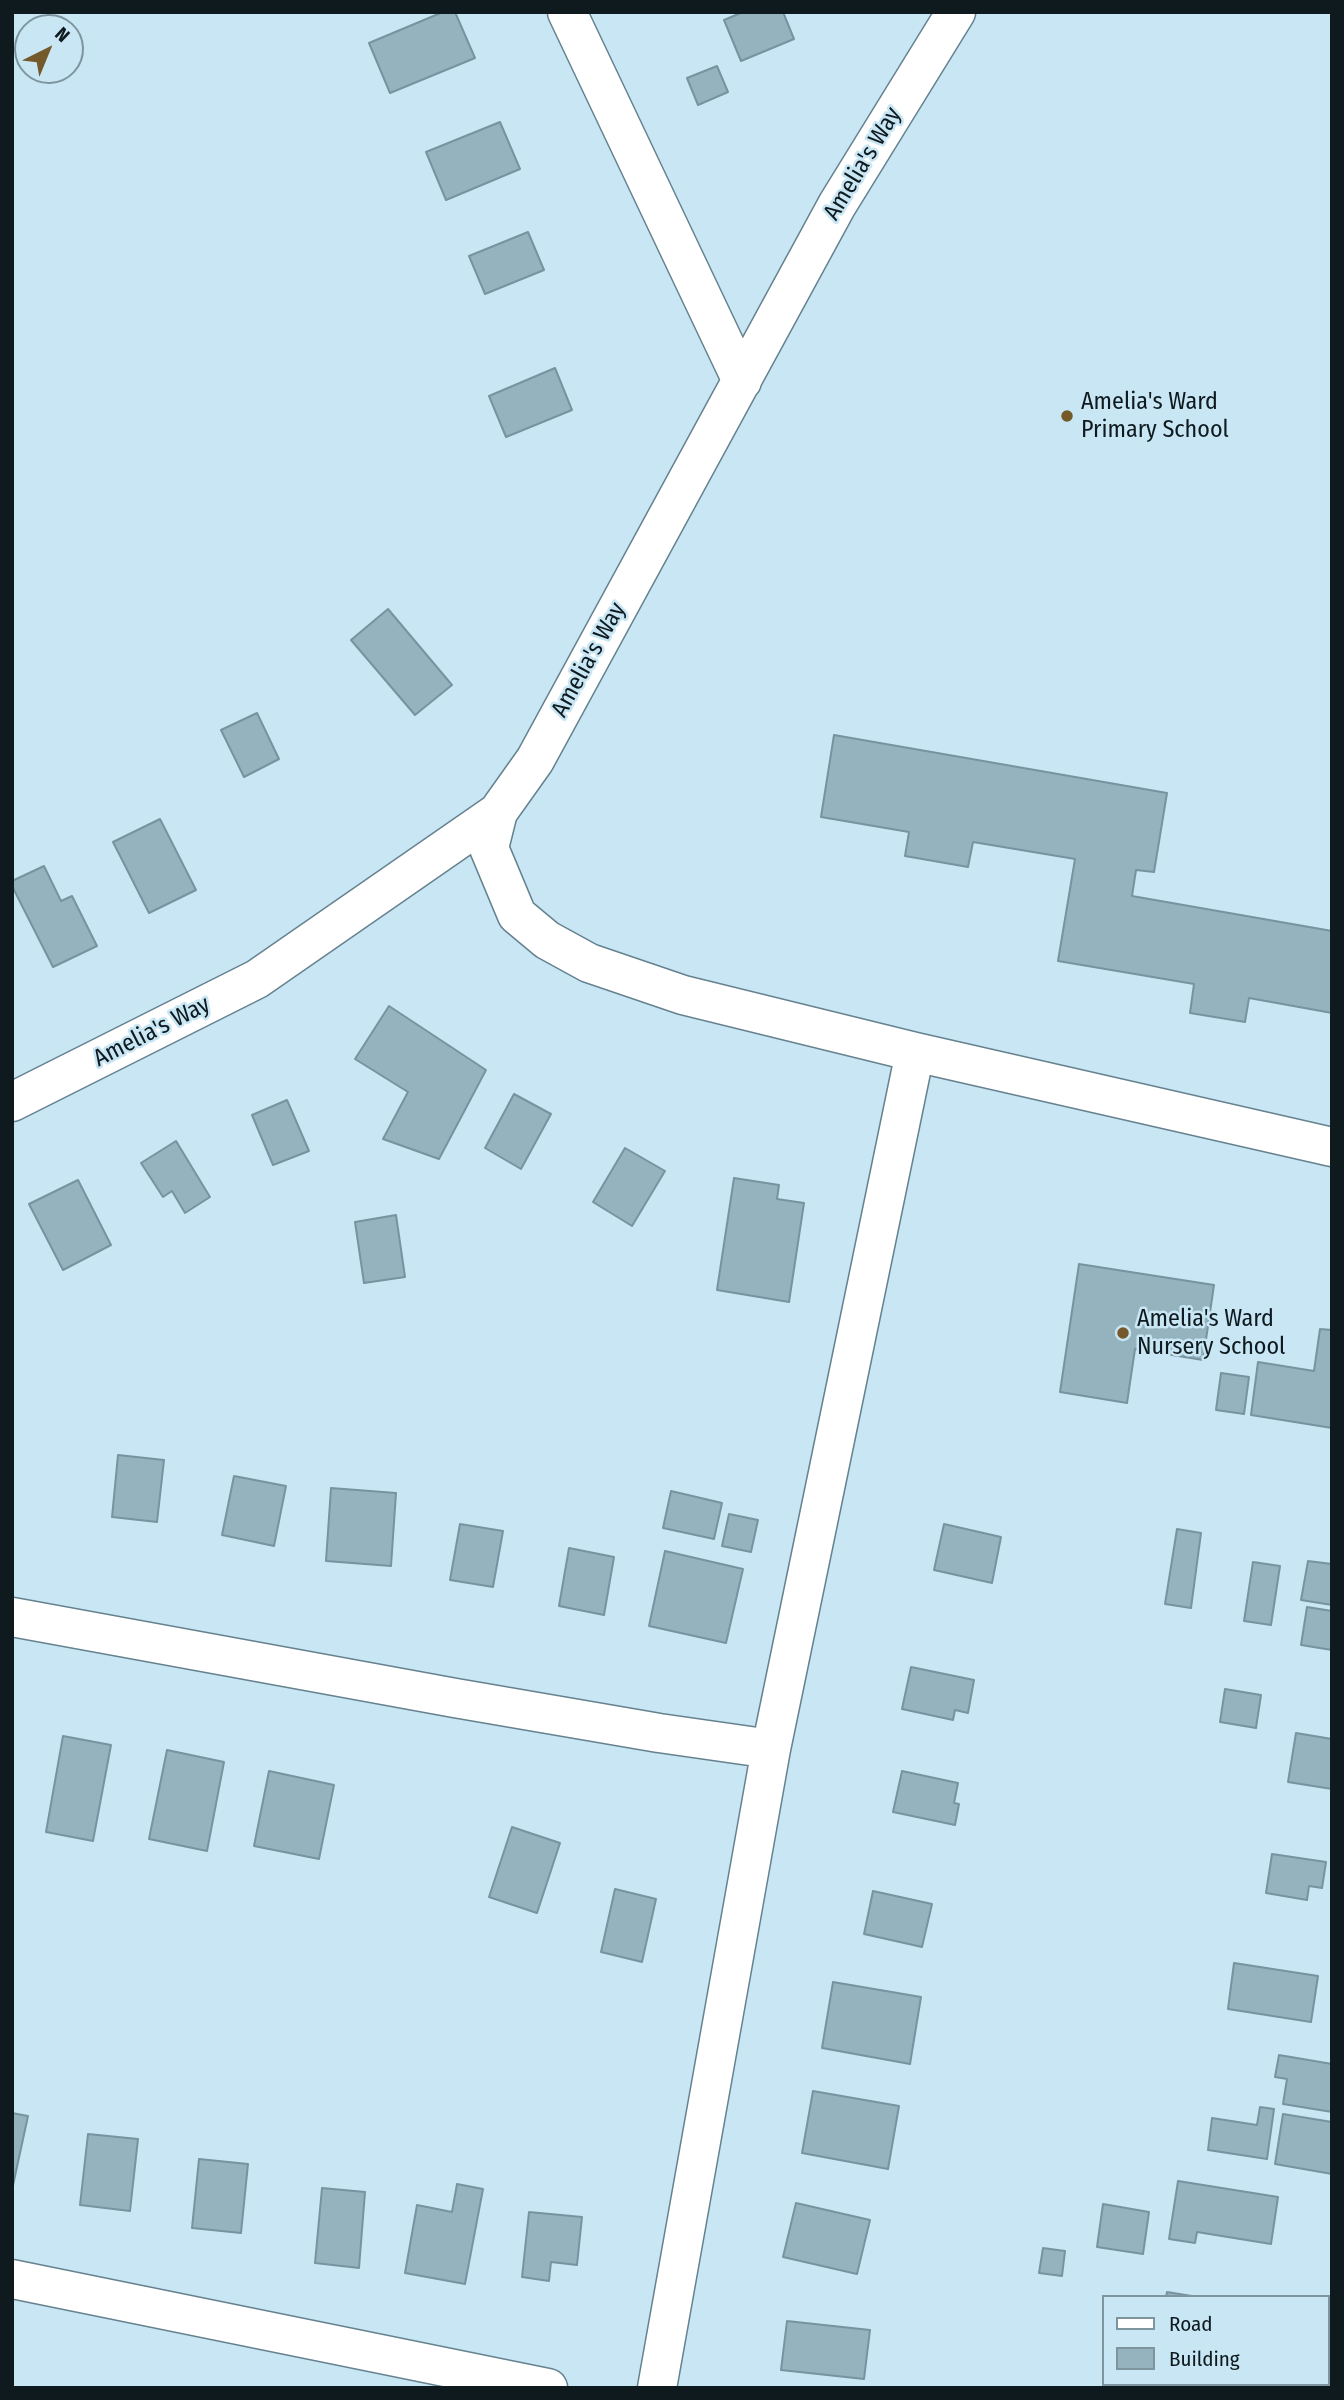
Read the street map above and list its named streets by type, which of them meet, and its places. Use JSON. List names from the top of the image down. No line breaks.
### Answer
{"streets":{"street":["Amelia's Way"]},"places":["Amelia's Ward Primary School","Amelia's Ward Nursery School"],"legend":["Road","Building"],"north":"top right"}
